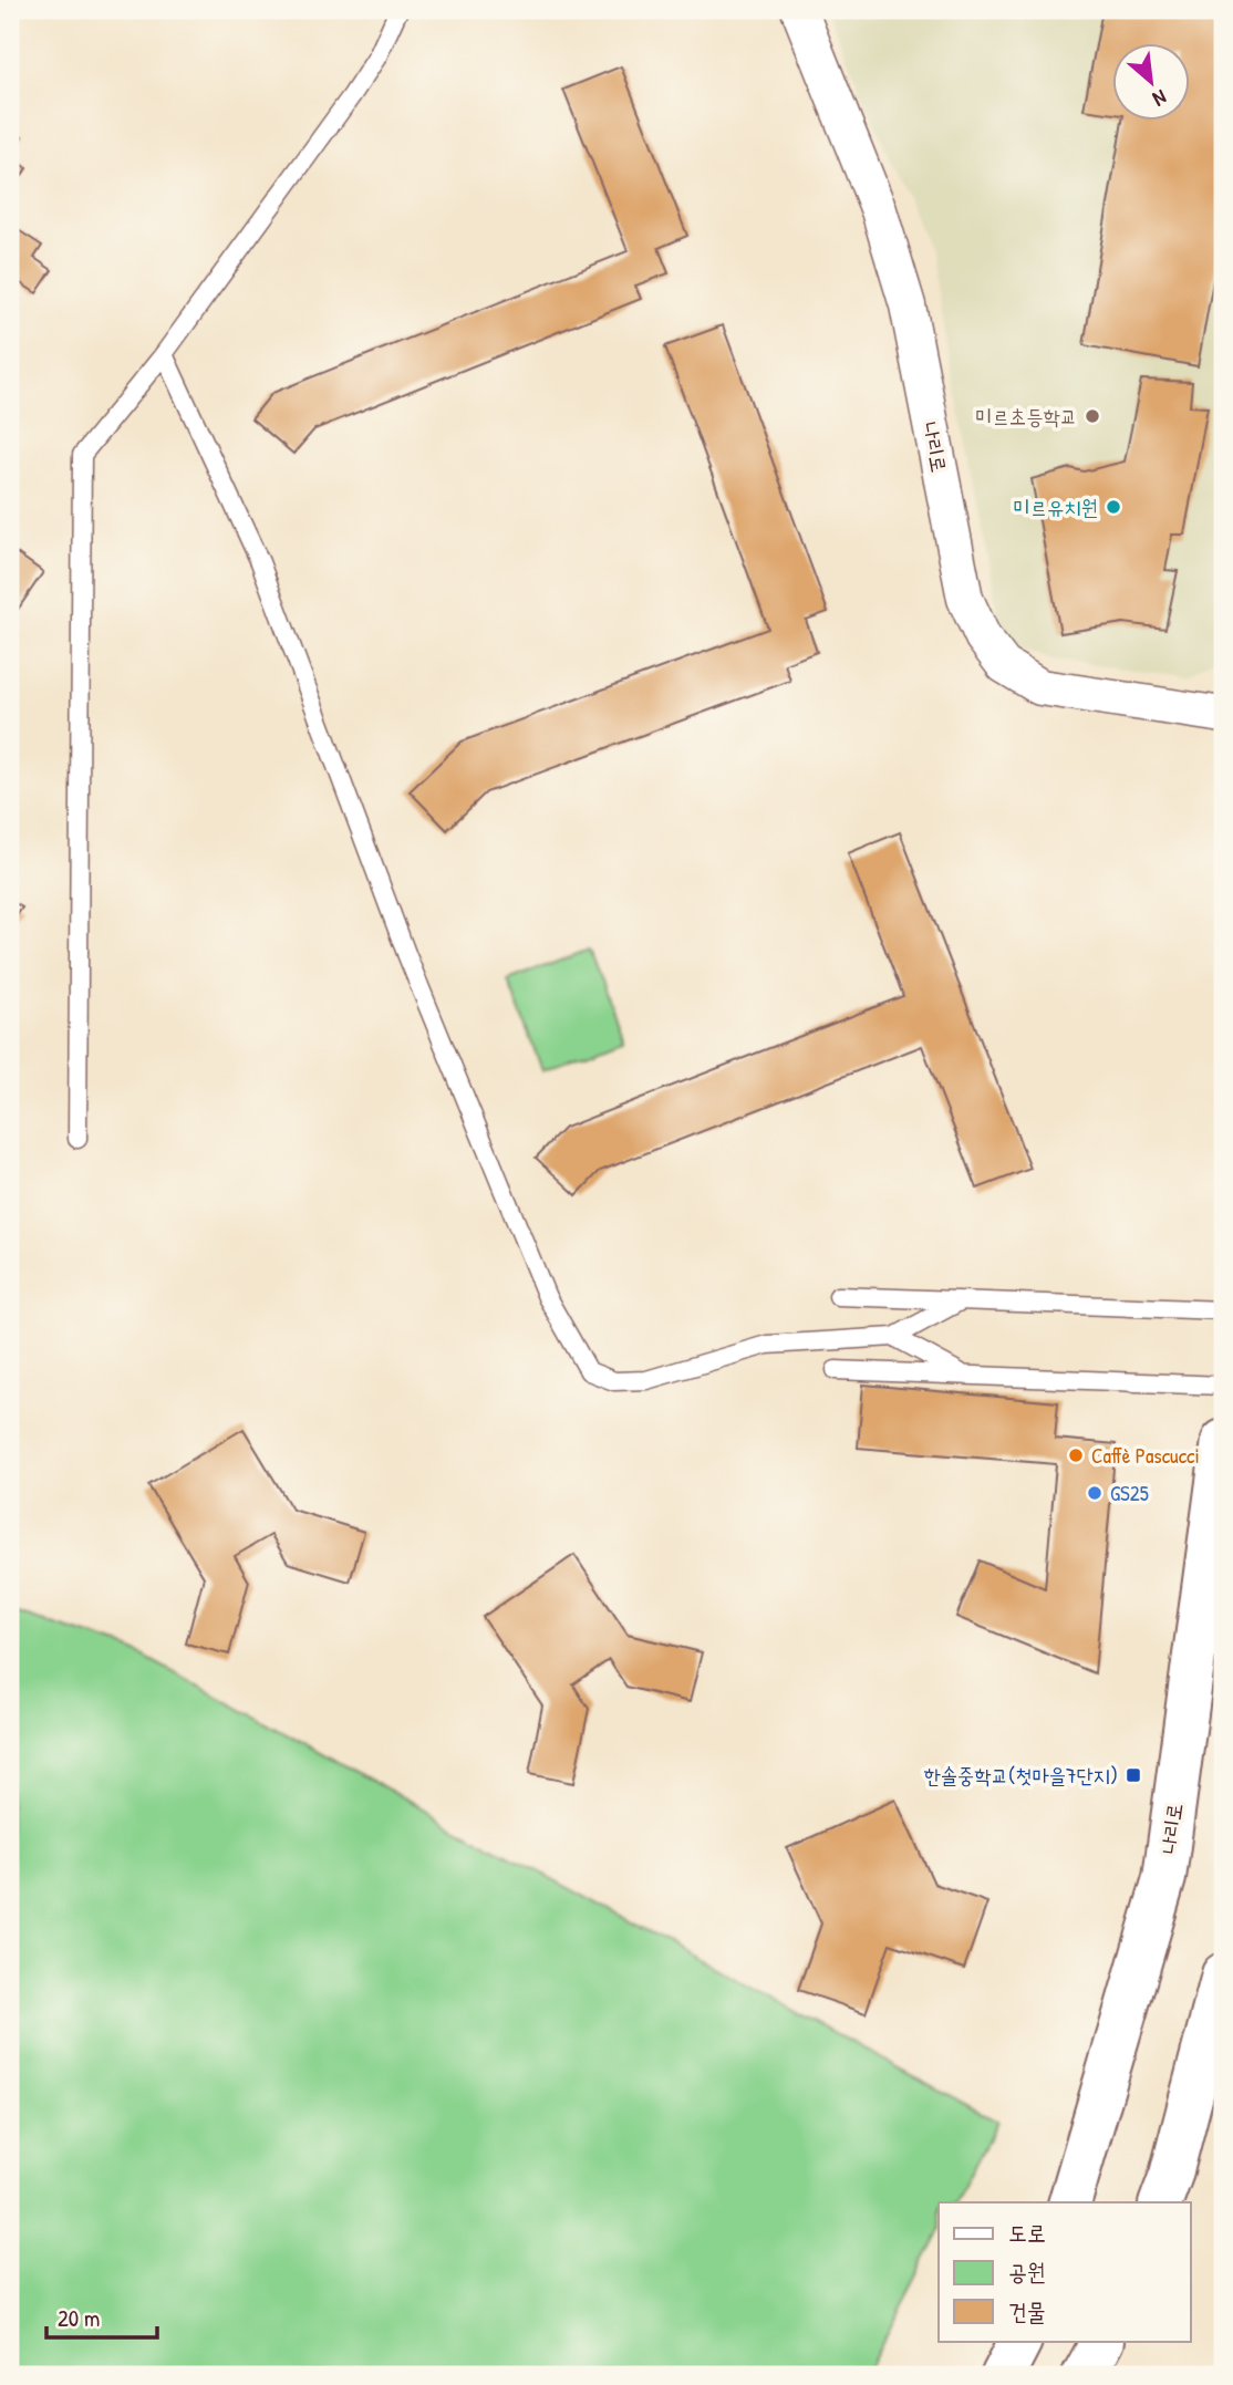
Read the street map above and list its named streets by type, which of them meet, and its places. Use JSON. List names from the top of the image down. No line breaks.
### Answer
{"streets":{"main road":["나리로"]},"places":{"other":["미르초등학교","미르유치원","Caffè Pascucci","GS25"],"transit":["한솔중학교(첫마을7단지)"]},"legend":["도로","공원","건물"],"scale_bar":"20 m","north":"bottom right"}
